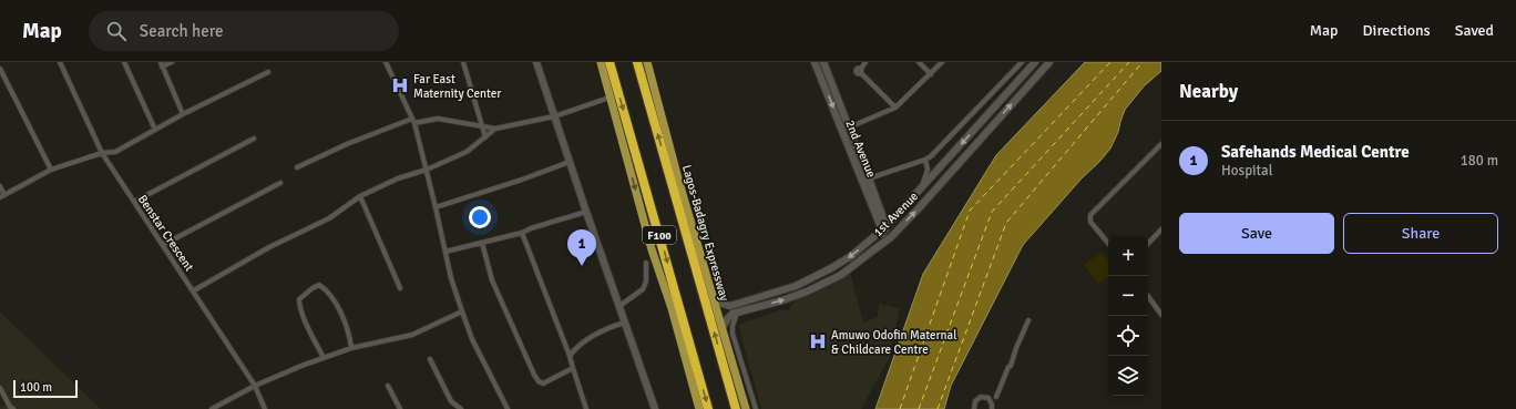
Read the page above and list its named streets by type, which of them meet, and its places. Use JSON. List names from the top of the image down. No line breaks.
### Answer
{"streets":{"highway":["Lagos-Badagry Expressway","F100"],"main road":["2nd Avenue","1st Avenue"],"street":["Benstar Crescent"]},"crossings":[["2nd Avenue","1st Avenue"],["1st Avenue","Lagos-Badagry Expressway"]],"places":{"hospital":["Far East Maternity Center","Amuwo Odofin Maternal & Childcare Centre"]},"scale_bar":"100 m","page":{"header":"Map","search":"Search here","nav":["Map","Directions","Saved"],"heading":"Nearby","list":[{"mark":"1","name":"Safehands Medical Centre","note":"Hospital","value":"180 m"}],"buttons":["Save","Share"],"pins":"1","map_buttons":["+","−"],"scale":"100 m"}}
